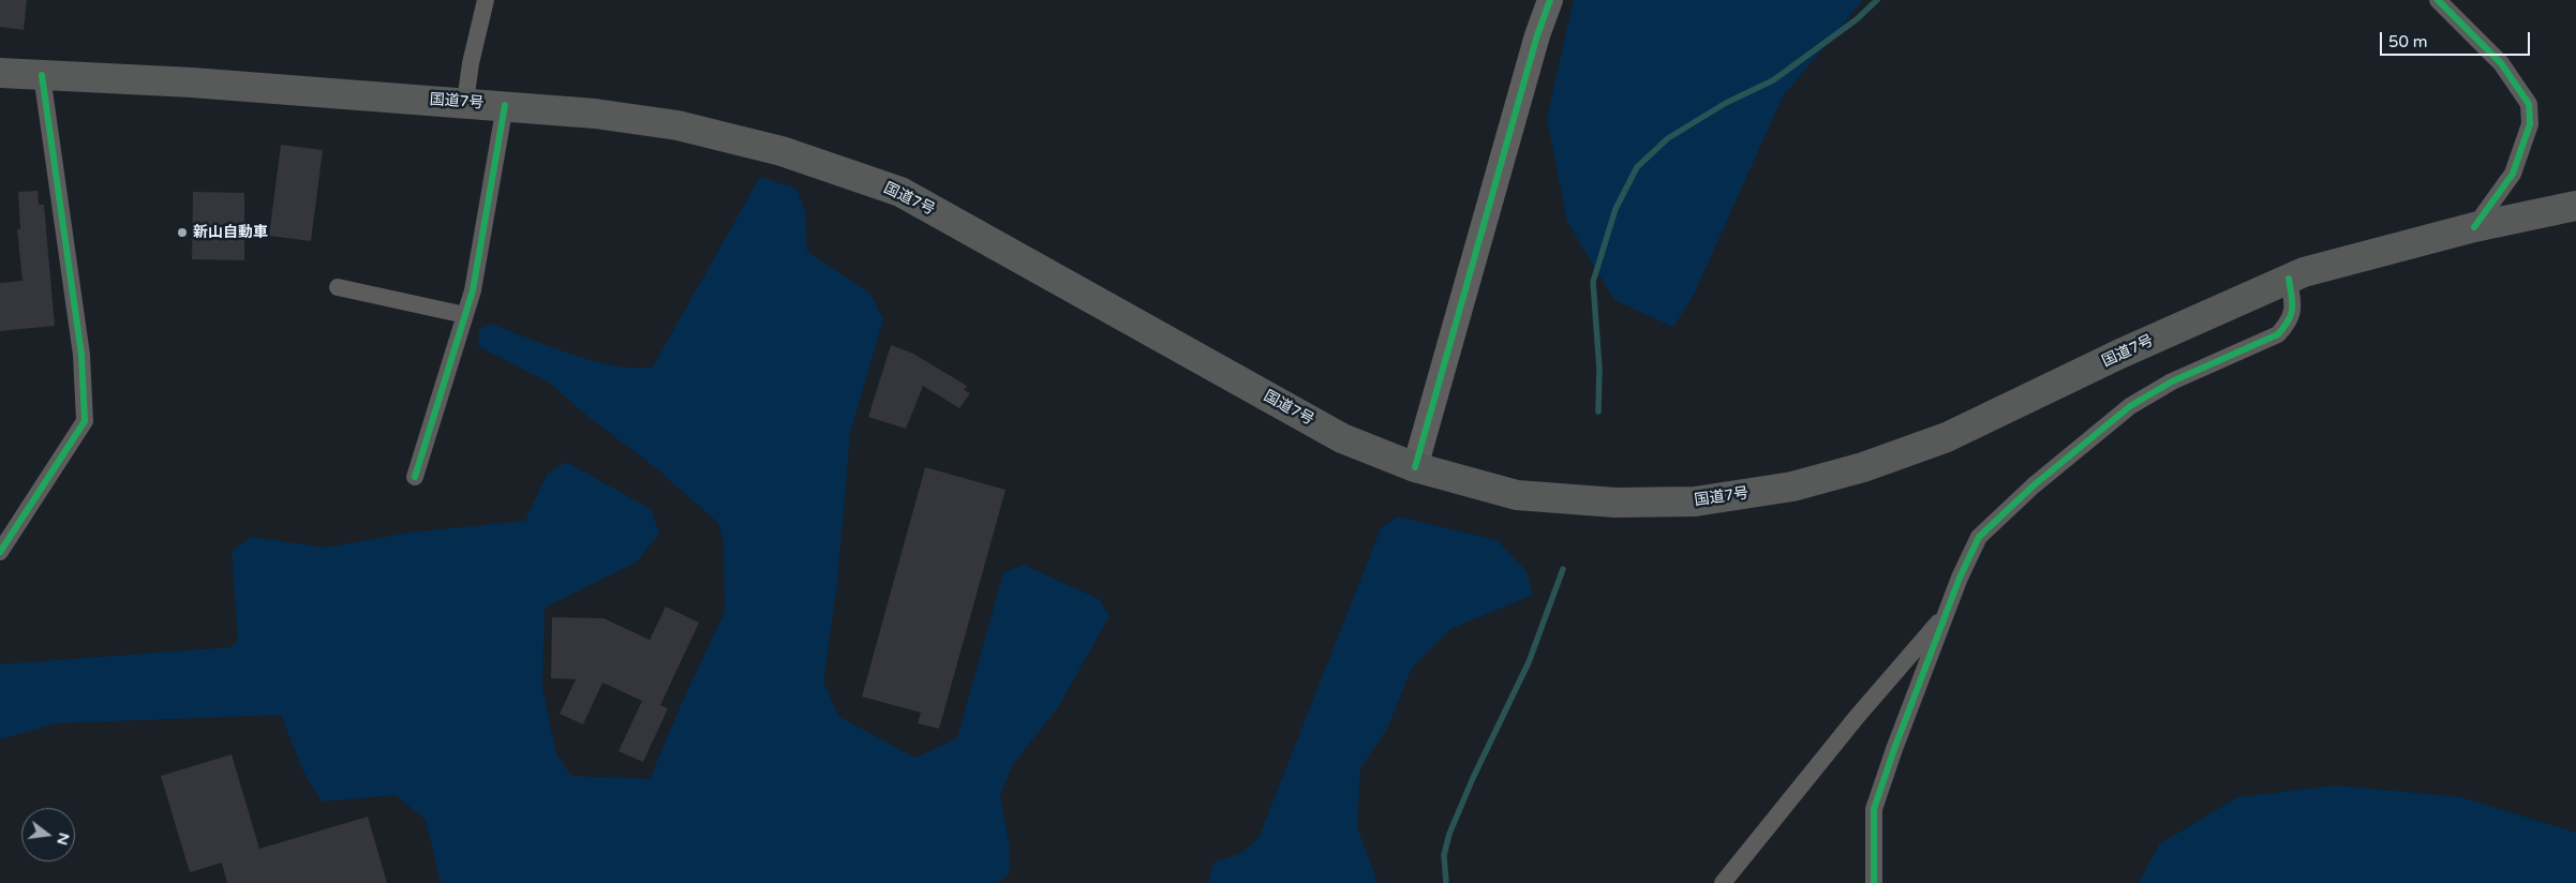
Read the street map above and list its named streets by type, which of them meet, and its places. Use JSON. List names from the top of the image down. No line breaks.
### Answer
{"streets":{"highway":["国道7号"]},"places":["新山自動車"],"scale_bar":"50 m","north":"right"}
